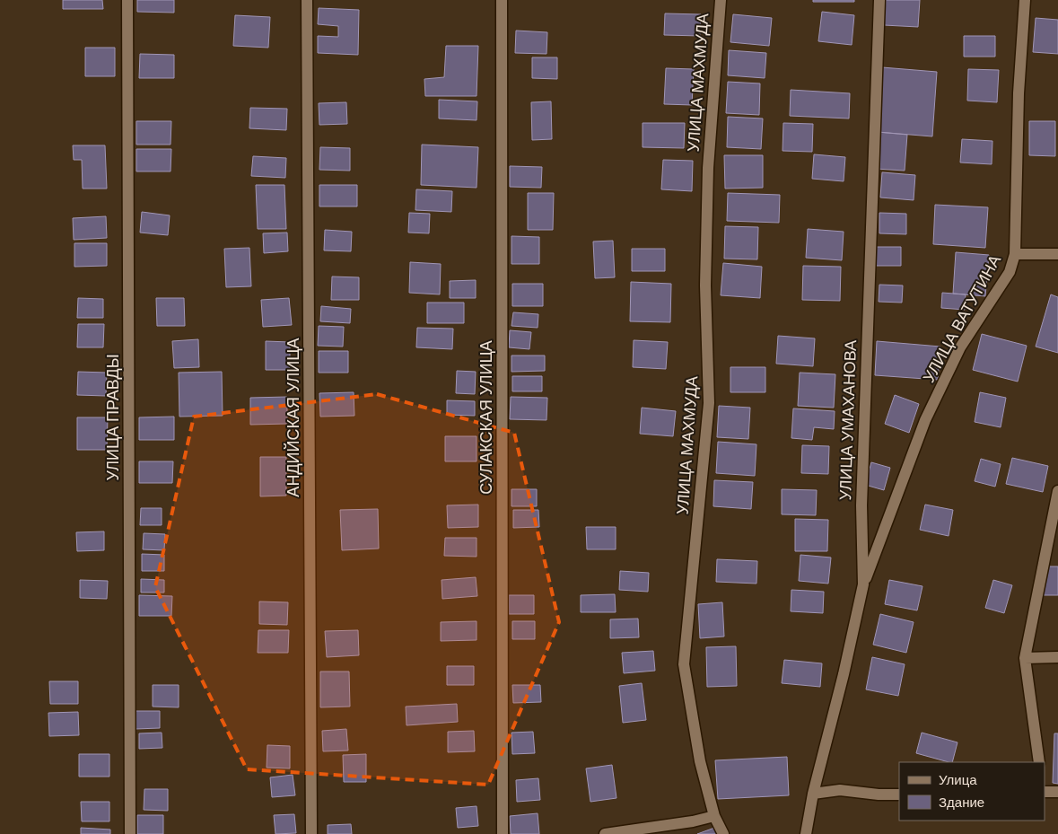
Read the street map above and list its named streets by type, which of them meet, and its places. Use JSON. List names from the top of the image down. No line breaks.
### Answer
{"streets":{"street":["УЛИЦА МАХМУДА","УЛИЦА ВАТУТИНА","УЛИЦА ПРАВДЫ","АНДИЙСКАЯ УЛИЦА","СУЛАКСКАЯ УЛИЦА","УЛИЦА УМАХАНОВА"]},"crossings":[["УЛИЦА ВАТУТИНА","УЛИЦА УМАХАНОВА"]],"legend":["Улица","Здание"]}
